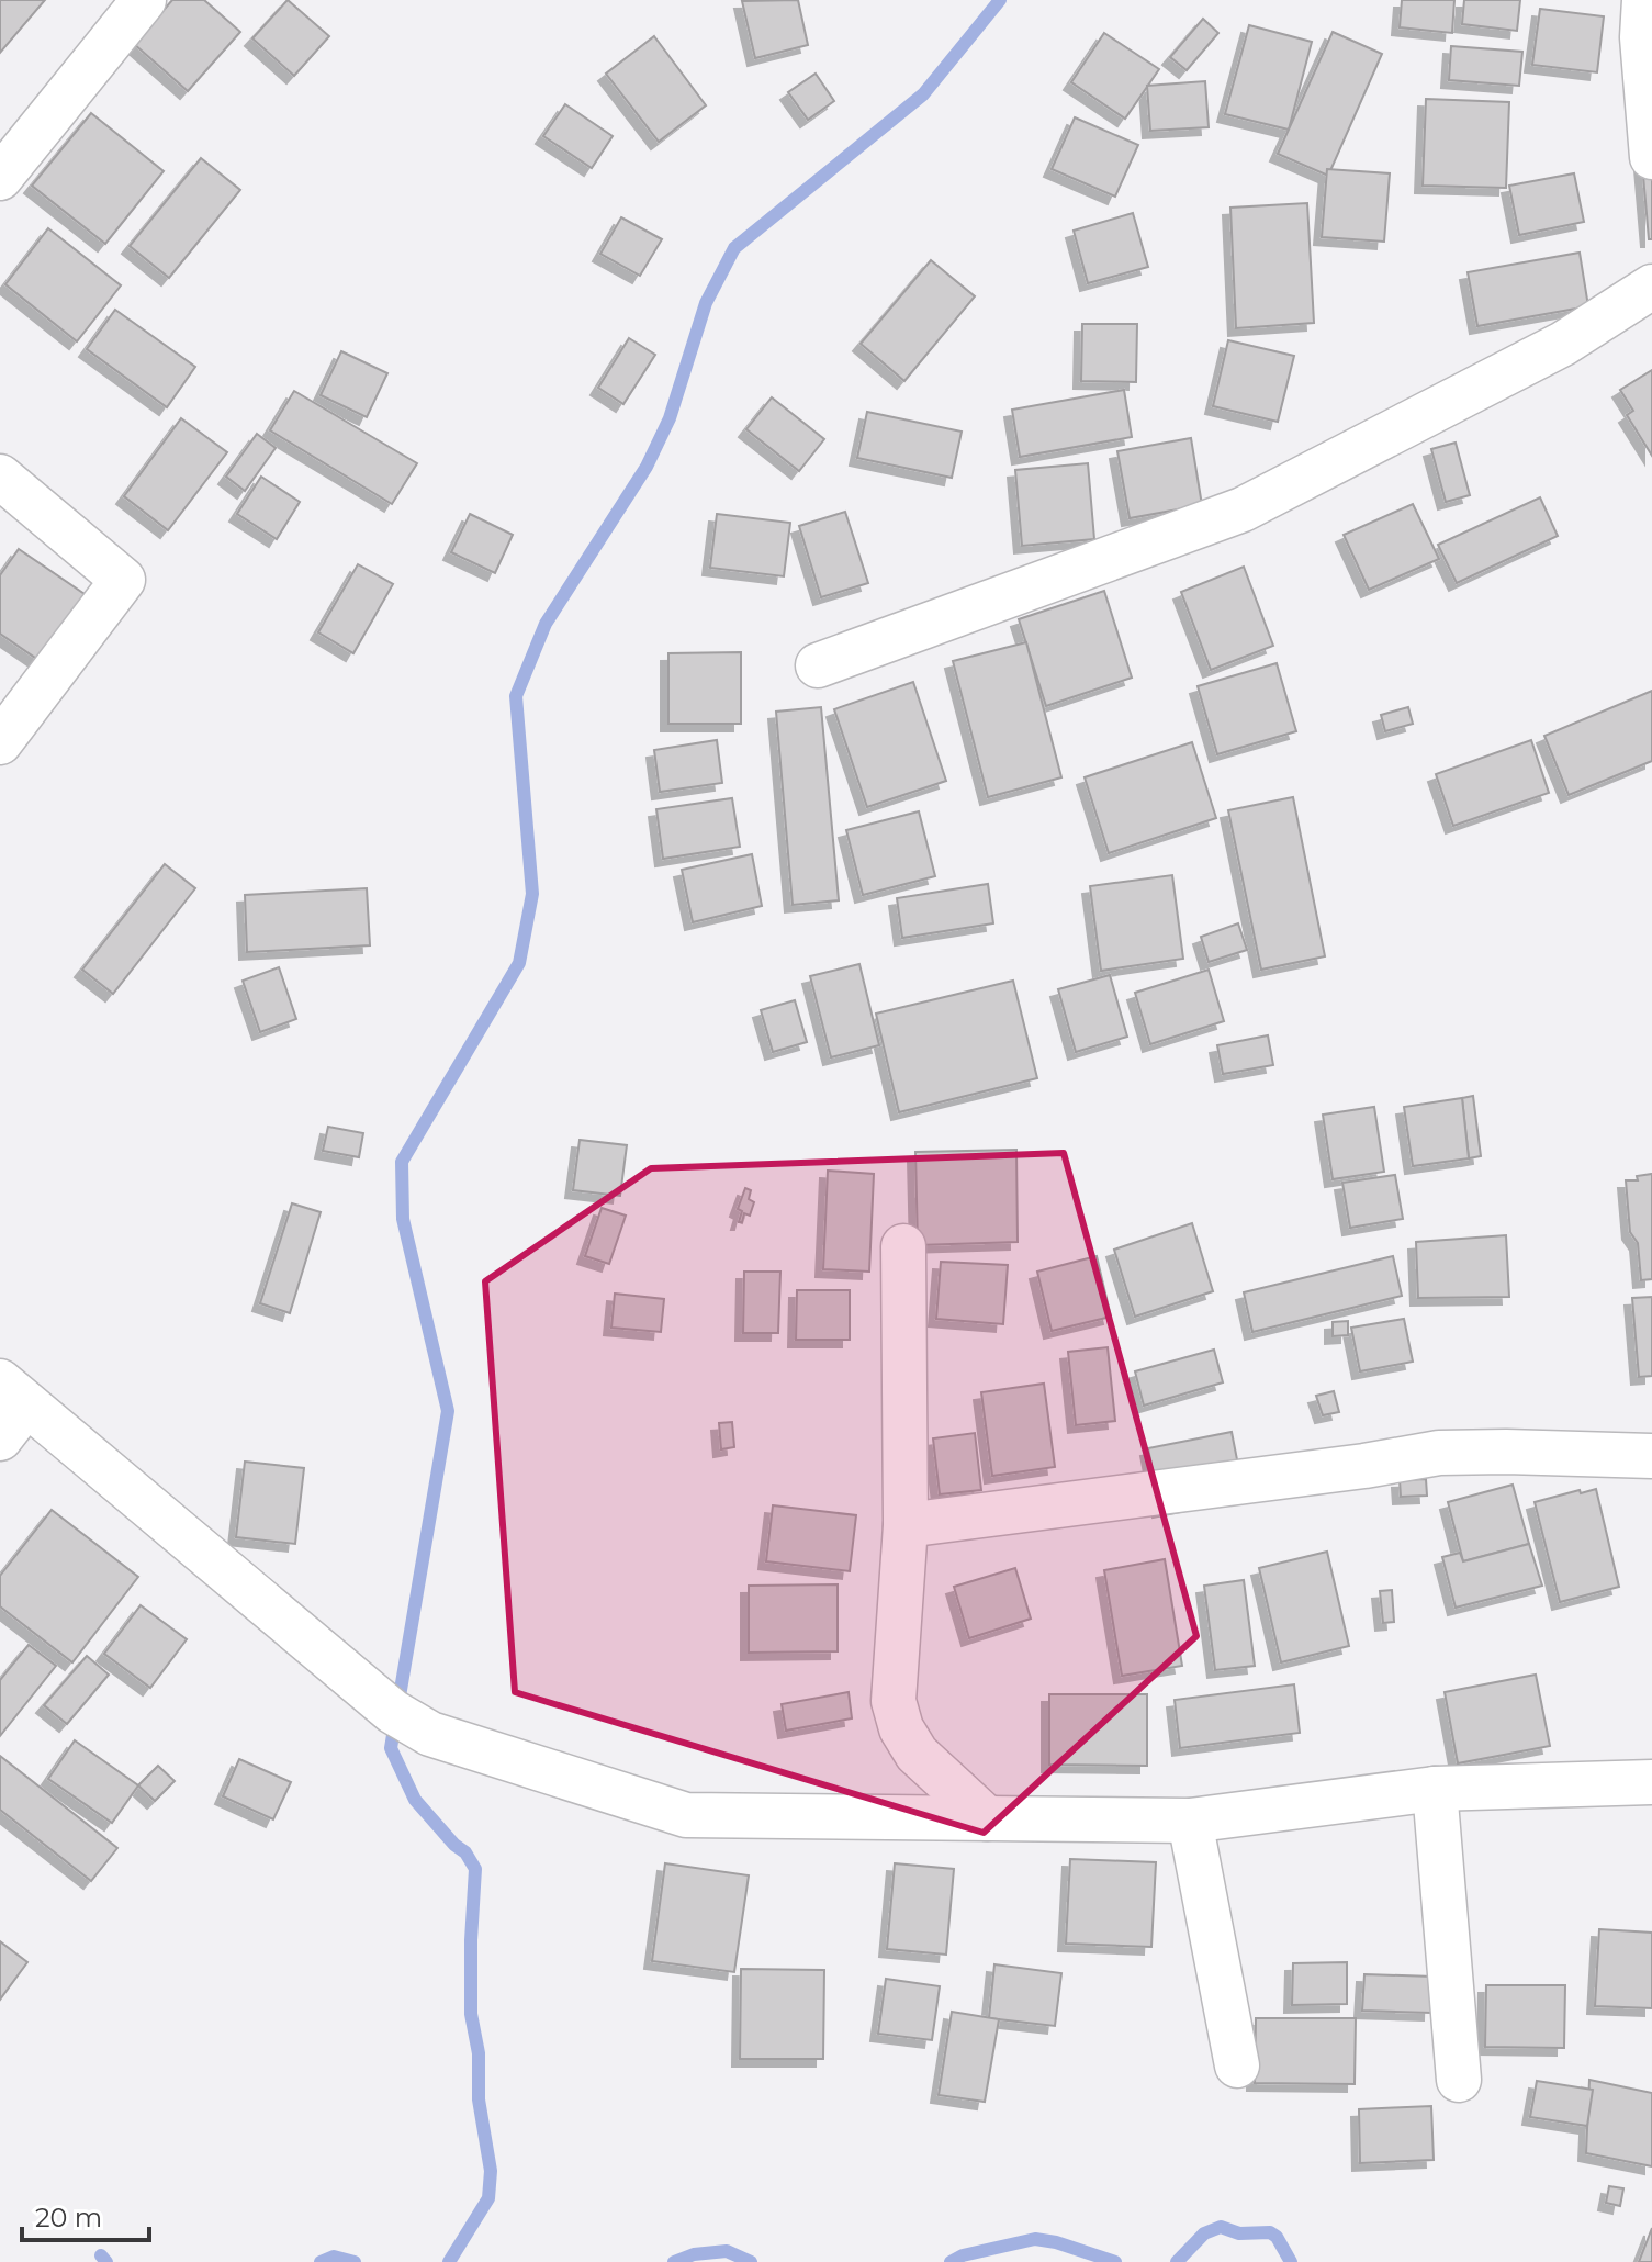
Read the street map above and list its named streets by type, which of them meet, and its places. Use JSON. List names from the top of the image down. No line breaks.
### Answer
{"scale_bar":"20 m"}
